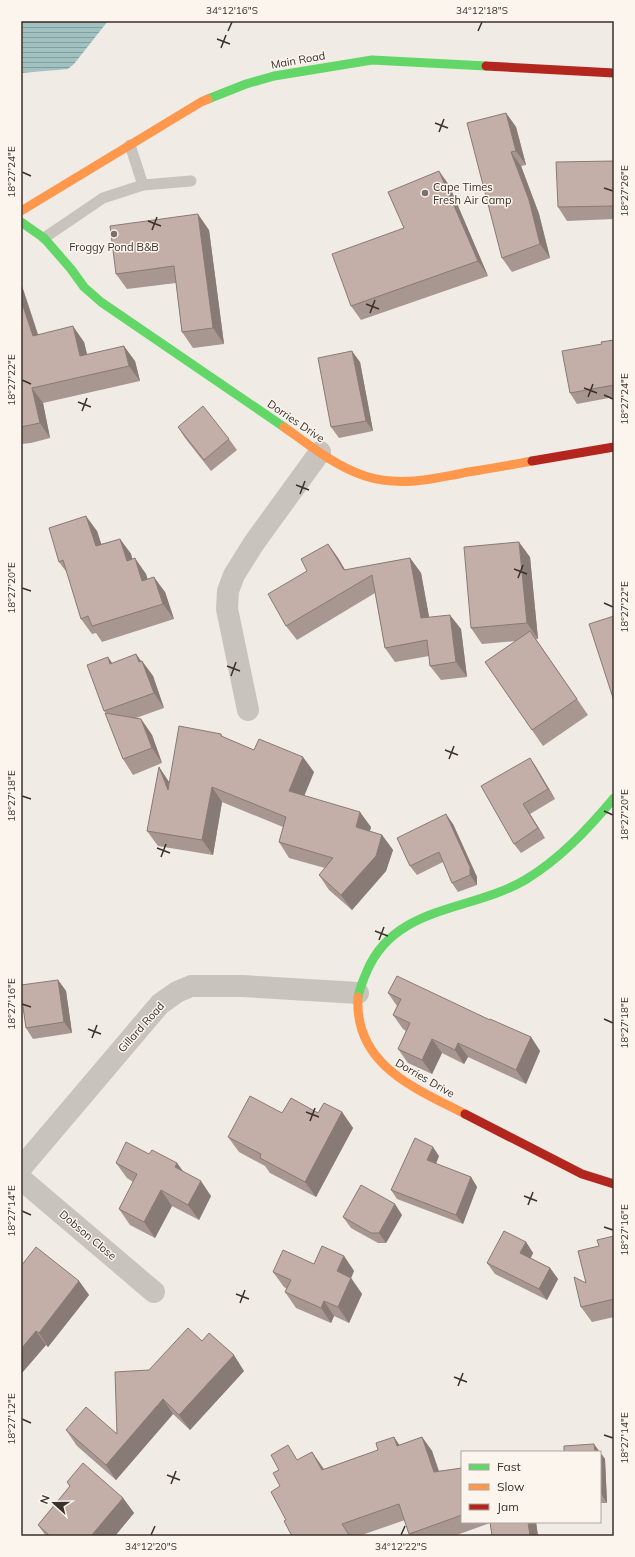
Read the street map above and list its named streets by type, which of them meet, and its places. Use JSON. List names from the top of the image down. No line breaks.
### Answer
{"streets":{"street":["Main Road","Dorries Drive","Gillard Road","Dobson Close"]},"crossings":[["Dorries Drive","Gillard Road"]],"places":["Cape Times Fresh Air Camp","Froggy Pond B&B"],"legend":["Fast","Slow","Jam"],"north":"left","coordinates":["34°12'16\"S","34°12'18\"S","18°27'24\"E","18°27'26\"E","18°27'22\"E","18°27'20\"E","18°27'18\"E","18°27'16\"E","18°27'14\"E","18°27'12\"E","34°12'20\"S","34°12'22\"S"]}
